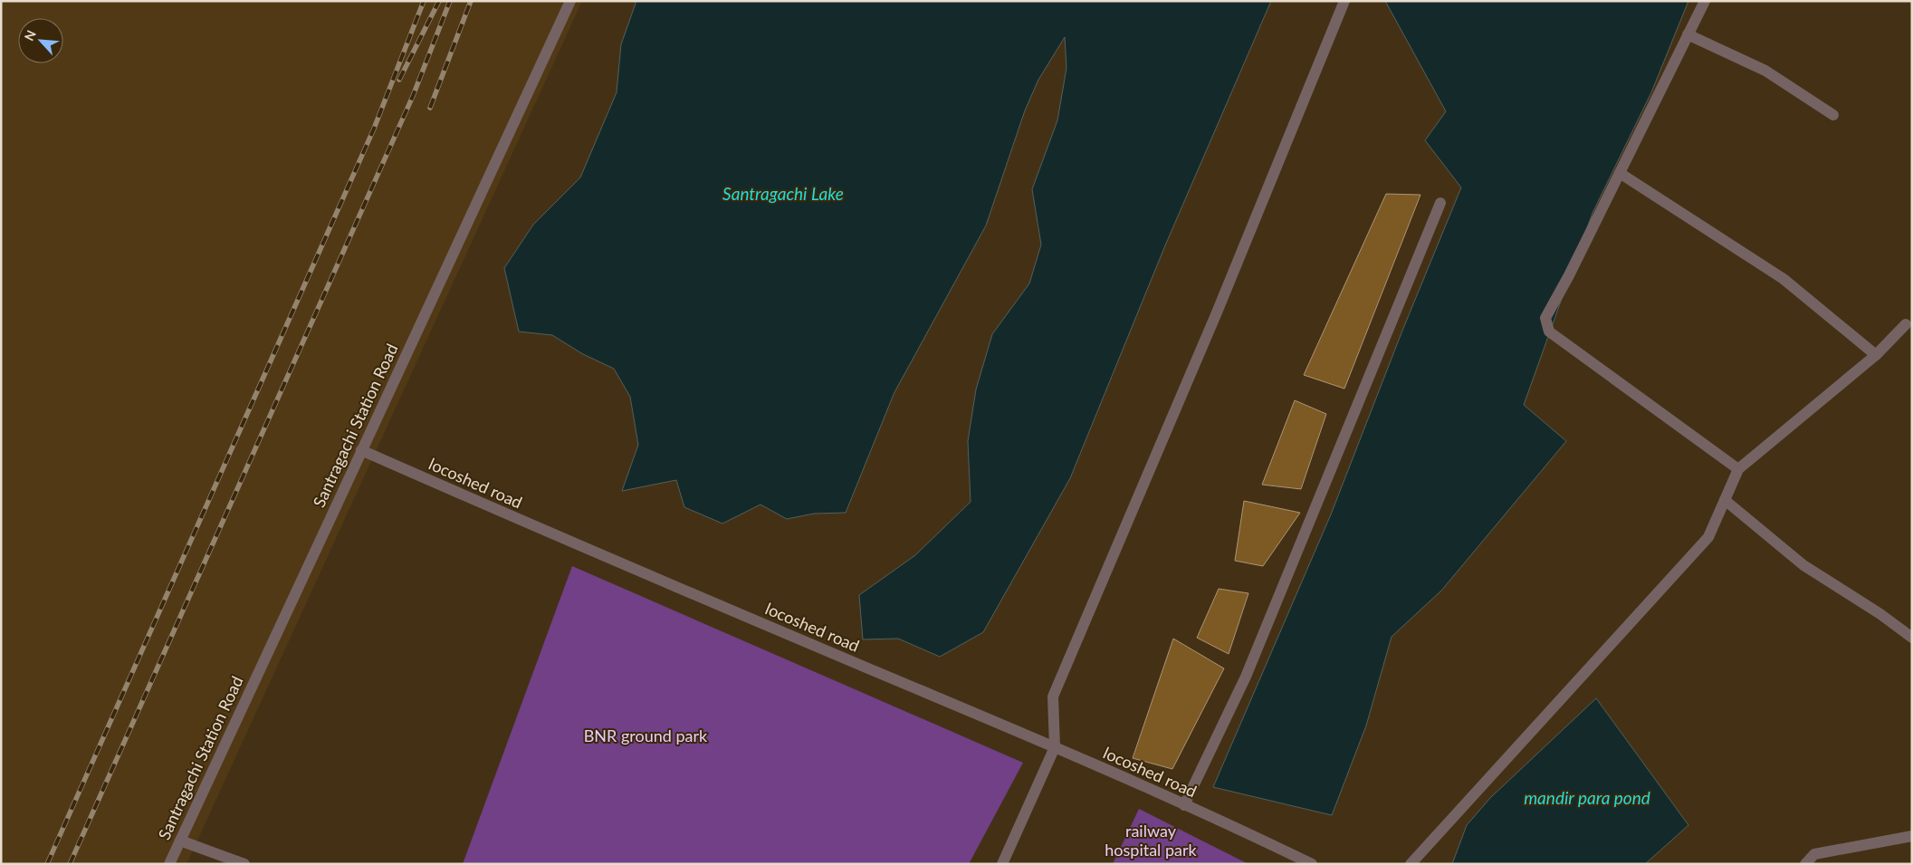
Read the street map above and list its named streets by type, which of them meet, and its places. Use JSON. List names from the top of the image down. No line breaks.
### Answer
{"streets":{"street":["Santragachi Station Road","locoshed road"]},"crossings":[["Santragachi Station Road","locoshed road"]],"water":["Santragachi Lake","mandir para pond"],"parks":["BNR ground park","railway hospital park"],"north":"top left"}
